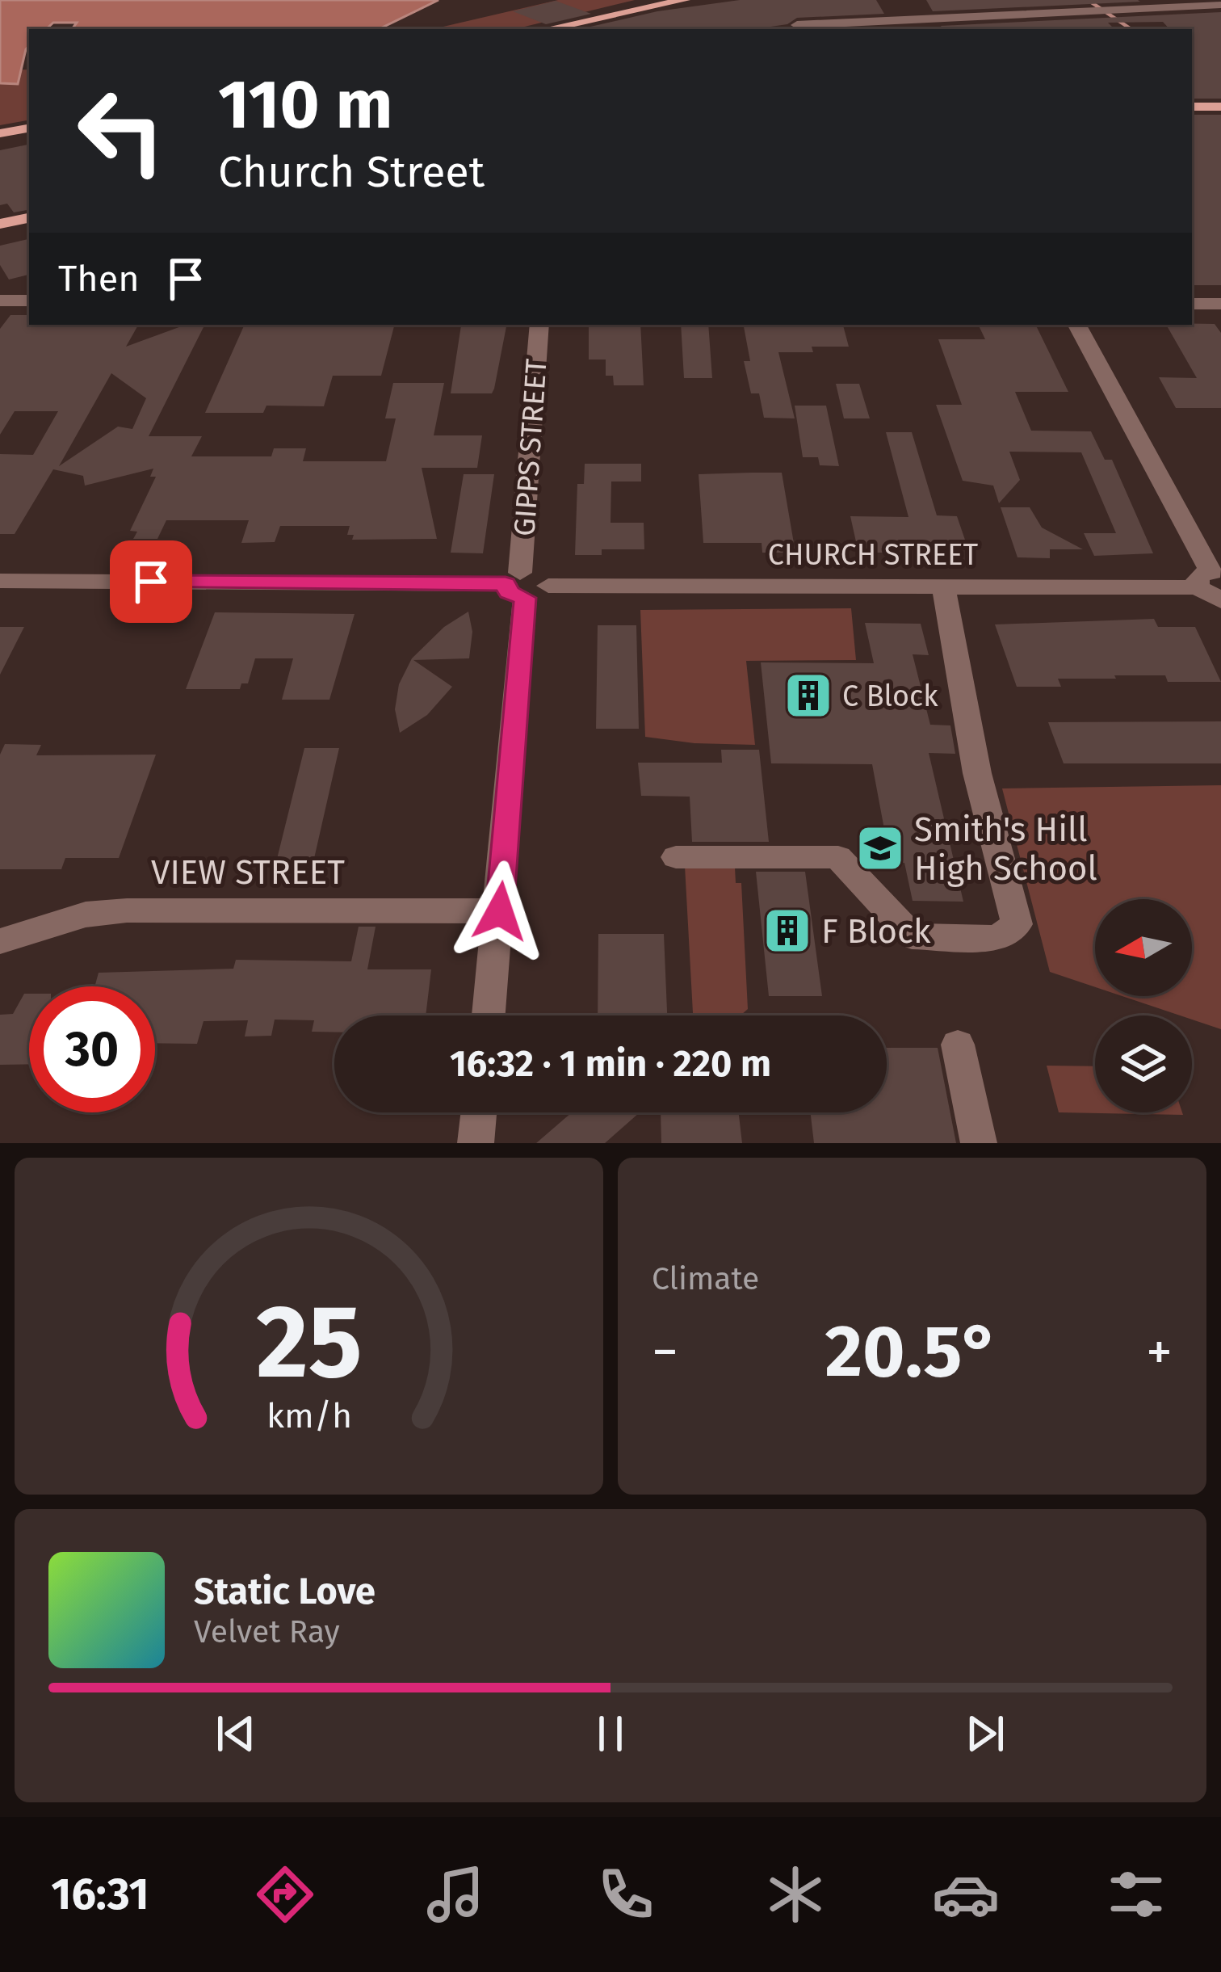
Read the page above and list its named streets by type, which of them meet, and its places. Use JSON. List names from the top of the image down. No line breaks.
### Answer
{"streets":{"street":["GIPPS STREET","CHURCH STREET","VIEW STREET"]},"crossings":[["GIPPS STREET","CHURCH STREET"],["GIPPS STREET","VIEW STREET"]],"places":{"building":["C Block","F Block"],"school or university":["Smith's Hill High School"]},"north":"left","page":{"turn":["110 m","Church Street"],"then":"Then","limit":"30","trip":"16:32 · 1 min · 220 m","tile":"Climate","heat":["−","20.5°","+"],"song":["Static Love","Velvet Ray"],"tabs":"16:31","gauge":["25","km/h"]}}
